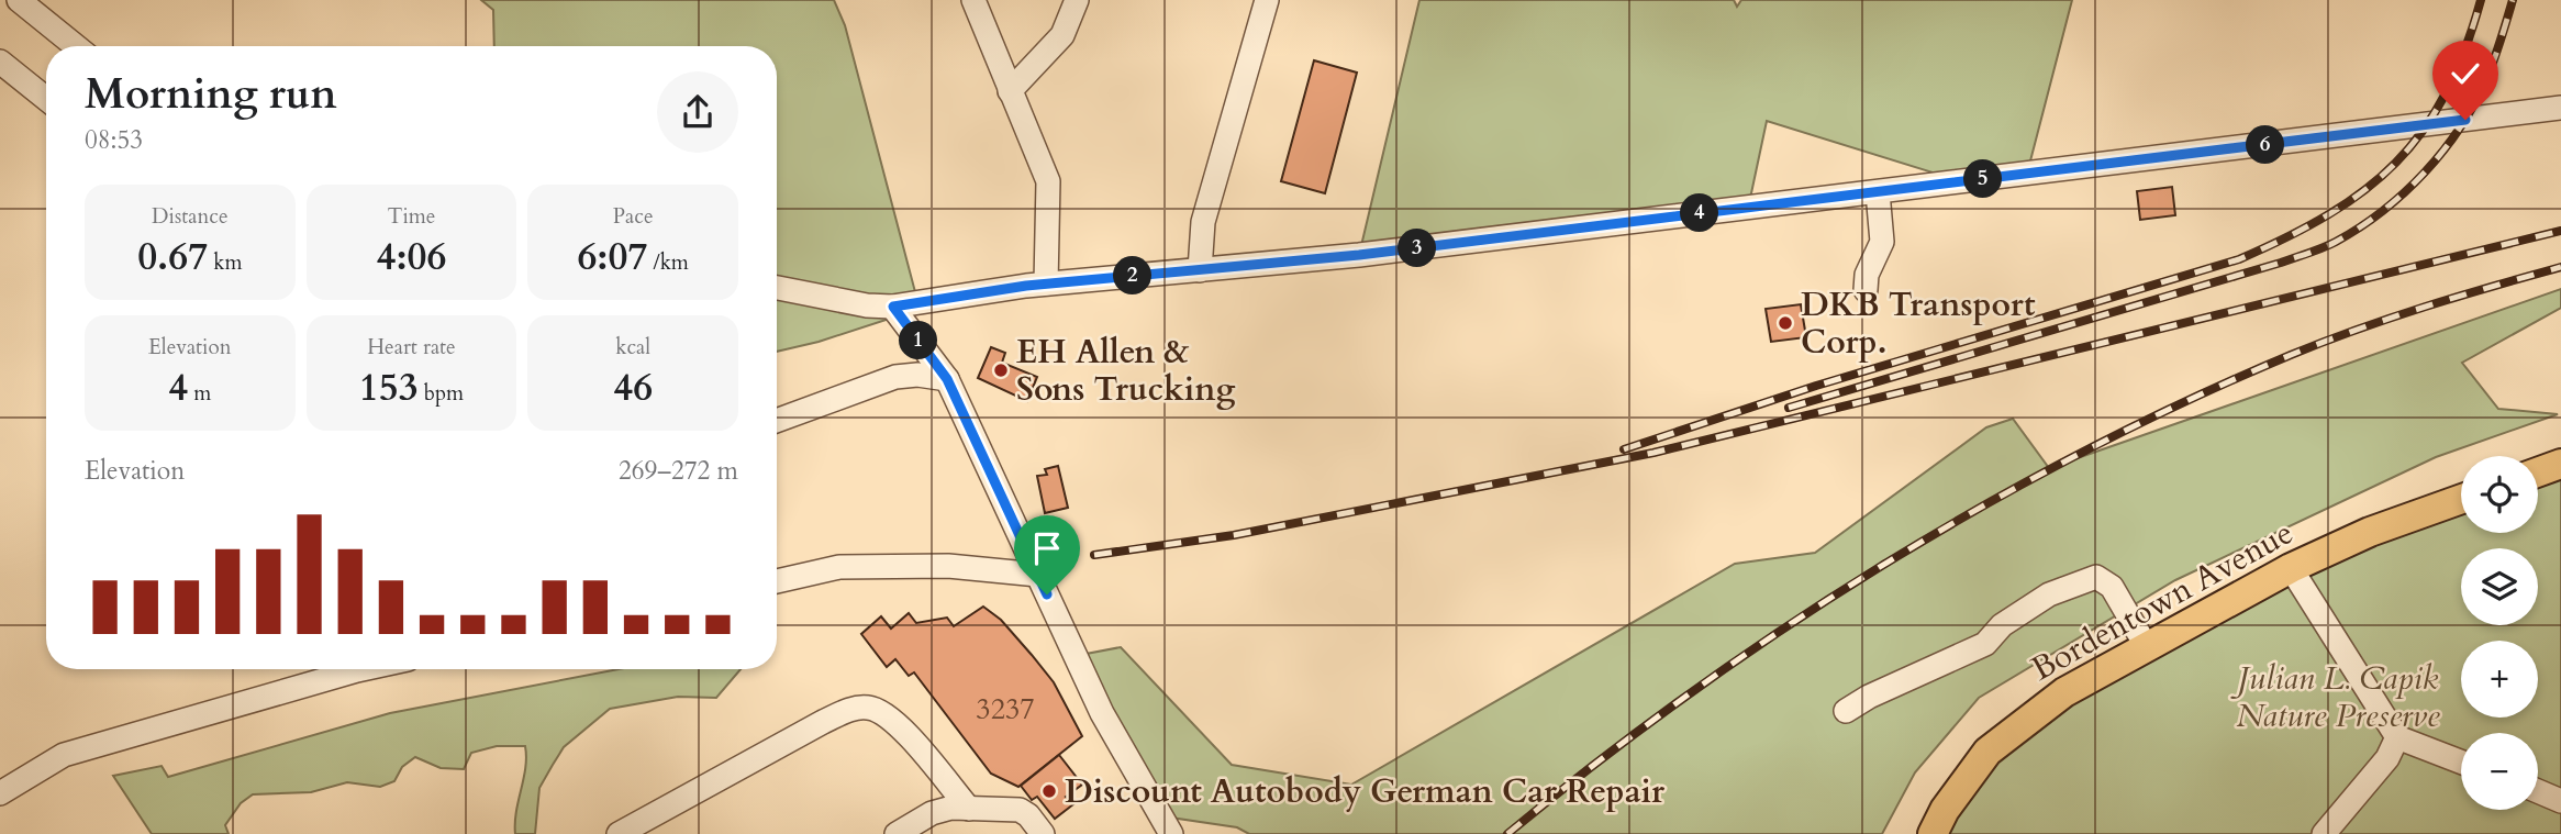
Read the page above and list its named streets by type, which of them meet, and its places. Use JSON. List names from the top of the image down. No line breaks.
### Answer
{"streets":{"main road":["Bordentown Avenue"]},"parks":["Julian L. Capik Nature Preserve"],"places":["DKB Transport Corp.","EH Allen & Sons Trucking","Discount Autobody German Car Repair"],"house_numbers":["3237"],"page":{"heading":["Morning run","08:53"],"pins":["6","5","4","3","2","1"],"stats":[["Distance","0.67 km"],["Time","4:06"],["Pace","6:07 /km"],["Elevation","4 m"],["Heart rate","153 bpm"],["kcal","46"]],"chart":["Elevation","269–272 m"],"map_buttons":["+","−"]}}
